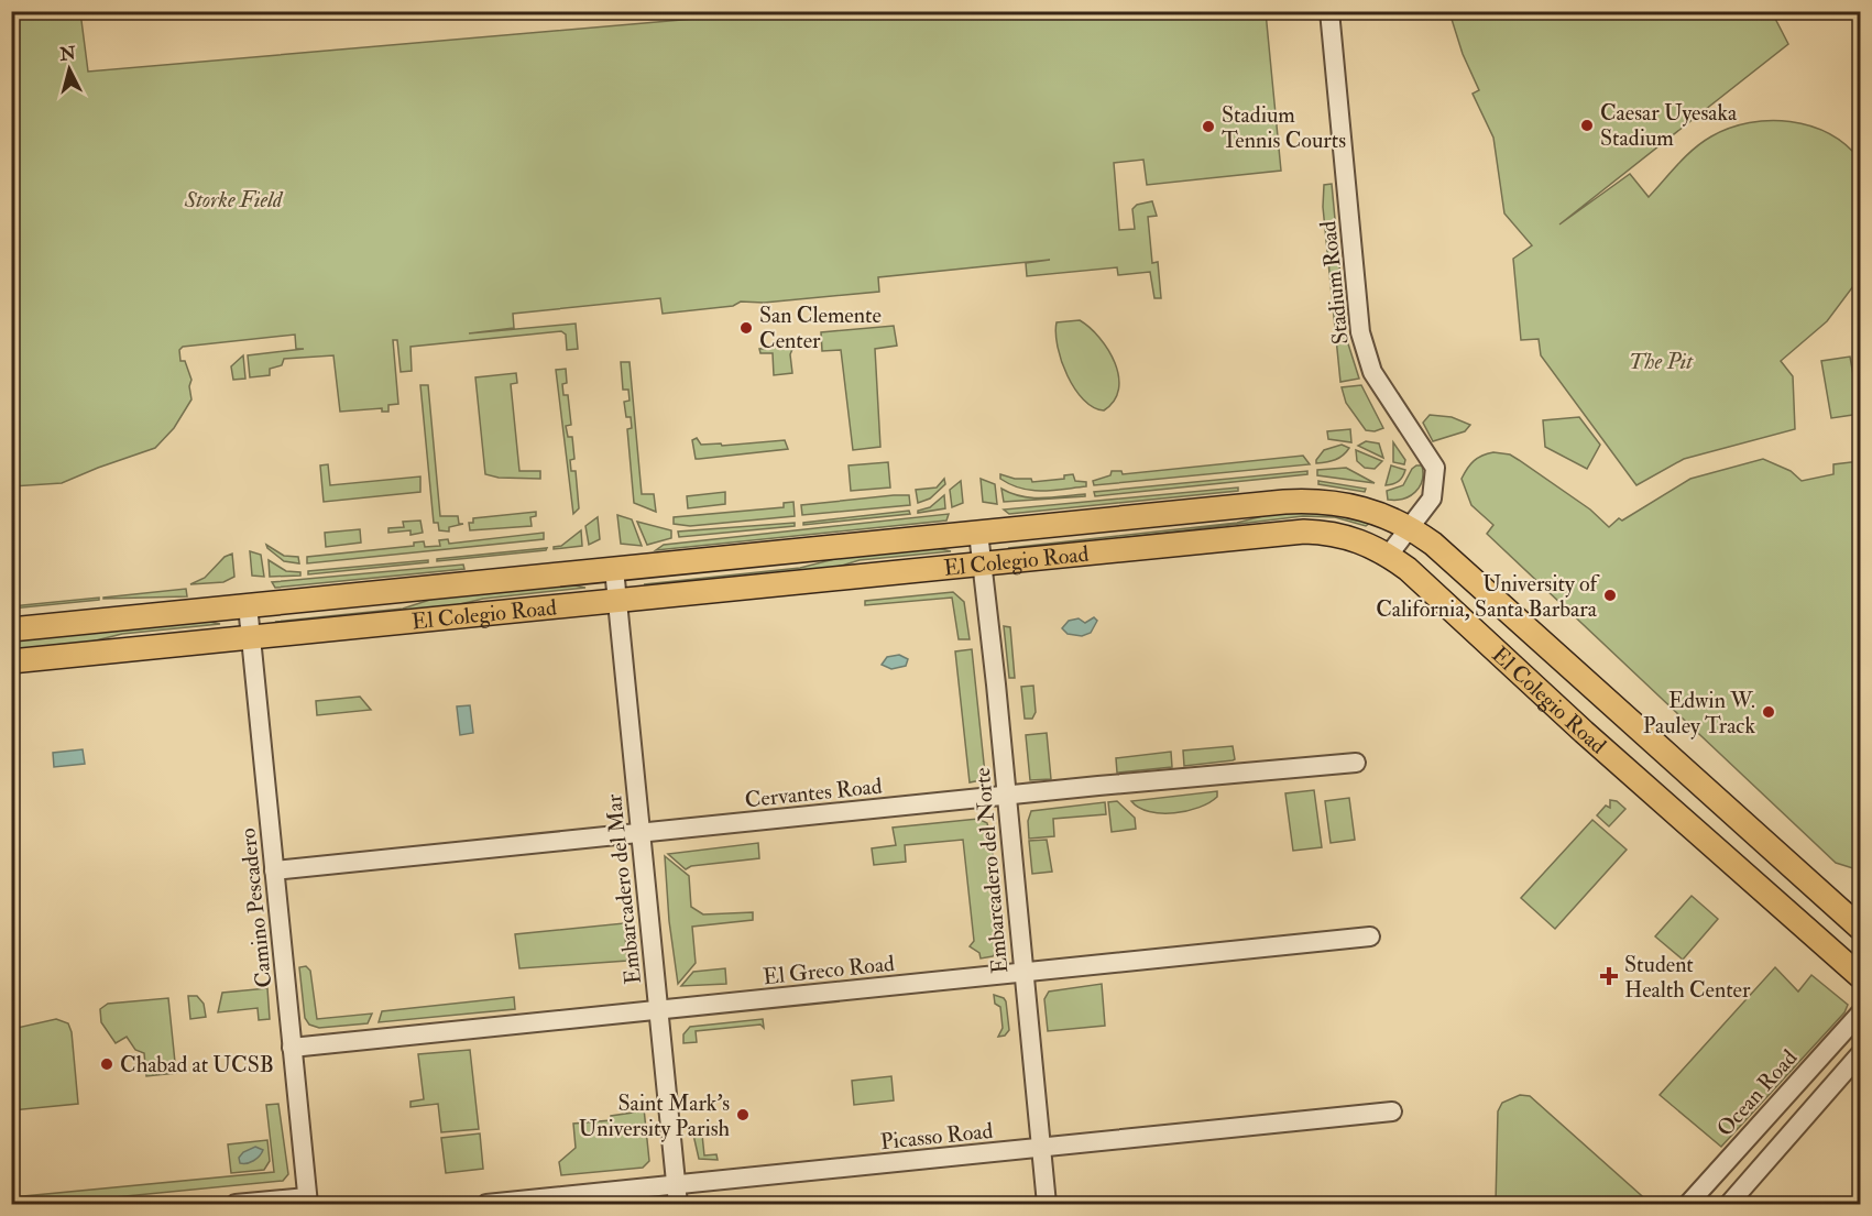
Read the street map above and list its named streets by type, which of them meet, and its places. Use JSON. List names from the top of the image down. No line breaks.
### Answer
{"streets":{"main road":["El Colegio Road"],"street":["Stadium Road","Cervantes Road","Embarcadero del Norte","Embarcadero del Mar","Camino Pescadero","El Greco Road","Ocean Road","Picasso Road"]},"crossings":[["Stadium Road","El Colegio Road"],["El Colegio Road","Embarcadero del Norte"],["El Colegio Road","Embarcadero del Mar"],["El Colegio Road","Camino Pescadero"],["Cervantes Road","Embarcadero del Norte"],["Cervantes Road","Embarcadero del Mar"],["Cervantes Road","Camino Pescadero"],["Embarcadero del Norte","El Greco Road"],["Embarcadero del Norte","Picasso Road"],["Embarcadero del Mar","El Greco Road"],["Embarcadero del Mar","Picasso Road"],["Camino Pescadero","El Greco Road"]],"parks":["Storke Field","The Pit"],"places":{"other":["Caesar Uyesaka Stadium","Stadium Tennis Courts","San Clemente Center","University of California, Santa Barbara","Edwin W. Pauley Track","Chabad at UCSB","Saint Mark's University Parish"],"health":["Student Health Center"]},"north":"top"}
